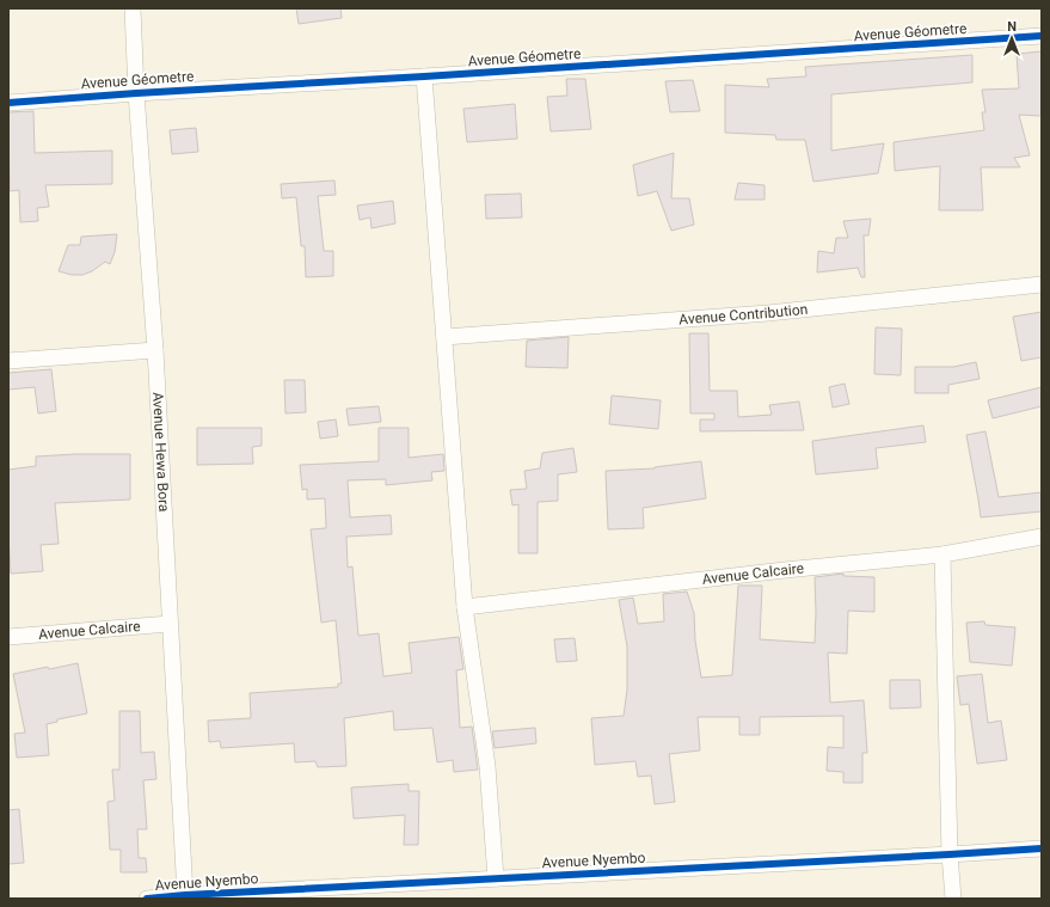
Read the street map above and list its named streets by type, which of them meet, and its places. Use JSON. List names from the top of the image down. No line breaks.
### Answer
{"streets":{"street":["Avenue Géometre","Avenue Contribution","Avenue Hewa Bora","Avenue Calcaire","Avenue Nyembo"]},"crossings":[["Avenue Géometre","Avenue Hewa Bora"],["Avenue Hewa Bora","Avenue Calcaire"],["Avenue Hewa Bora","Avenue Nyembo"]],"north":"top"}
